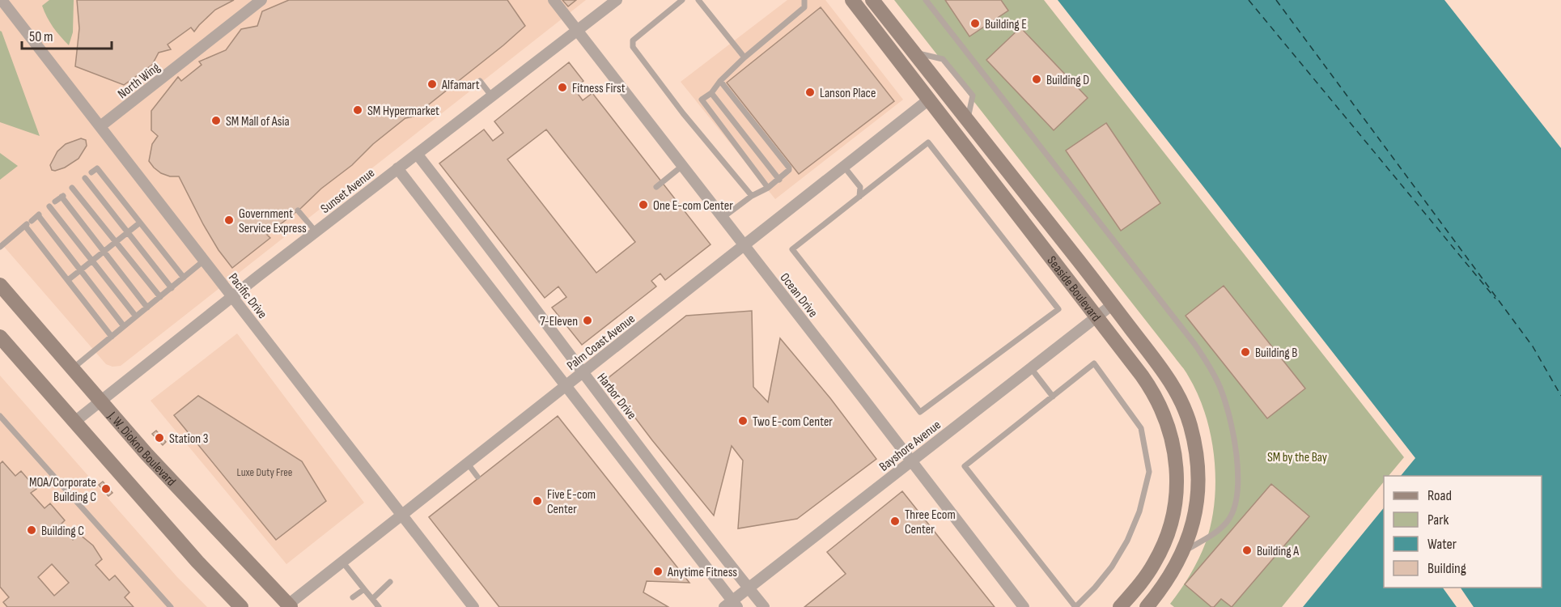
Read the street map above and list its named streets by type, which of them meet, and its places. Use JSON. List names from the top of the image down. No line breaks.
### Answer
{"streets":{"street":["North Wing","Sunset Avenue","Seaside Boulevard","Ocean Drive","Pacific Drive","Palm Coast Avenue","Harbor Drive","Bayshore Avenue","J. W. Diokno Boulevard"]},"crossings":[["North Wing","Pacific Drive"],["Sunset Avenue","Ocean Drive"],["Sunset Avenue","Pacific Drive"],["Sunset Avenue","Harbor Drive"],["Sunset Avenue","J. W. Diokno Boulevard"],["Seaside Boulevard","Palm Coast Avenue"],["Seaside Boulevard","Bayshore Avenue"],["Ocean Drive","Palm Coast Avenue"],["Ocean Drive","Bayshore Avenue"],["Pacific Drive","Palm Coast Avenue"],["Palm Coast Avenue","Harbor Drive"],["Palm Coast Avenue","J. W. Diokno Boulevard"],["Harbor Drive","Bayshore Avenue"]],"parks":["SM by the Bay"],"places":["Building E","Building D","Alfamart","Fitness First","Lanson Place","SM Hypermarket","SM Mall of Asia","One E-com Center","Government Service Express","7-Eleven","Building B","Two E-com Center","Station 3","MOA/Corporate Building C","Five E-com Center","Three Ecom Center","Building C","Building A","Anytime Fitness"],"house_numbers":["Luxe Duty Free"],"legend":["Road","Park","Water","Building"],"scale_bar":"50 m"}
